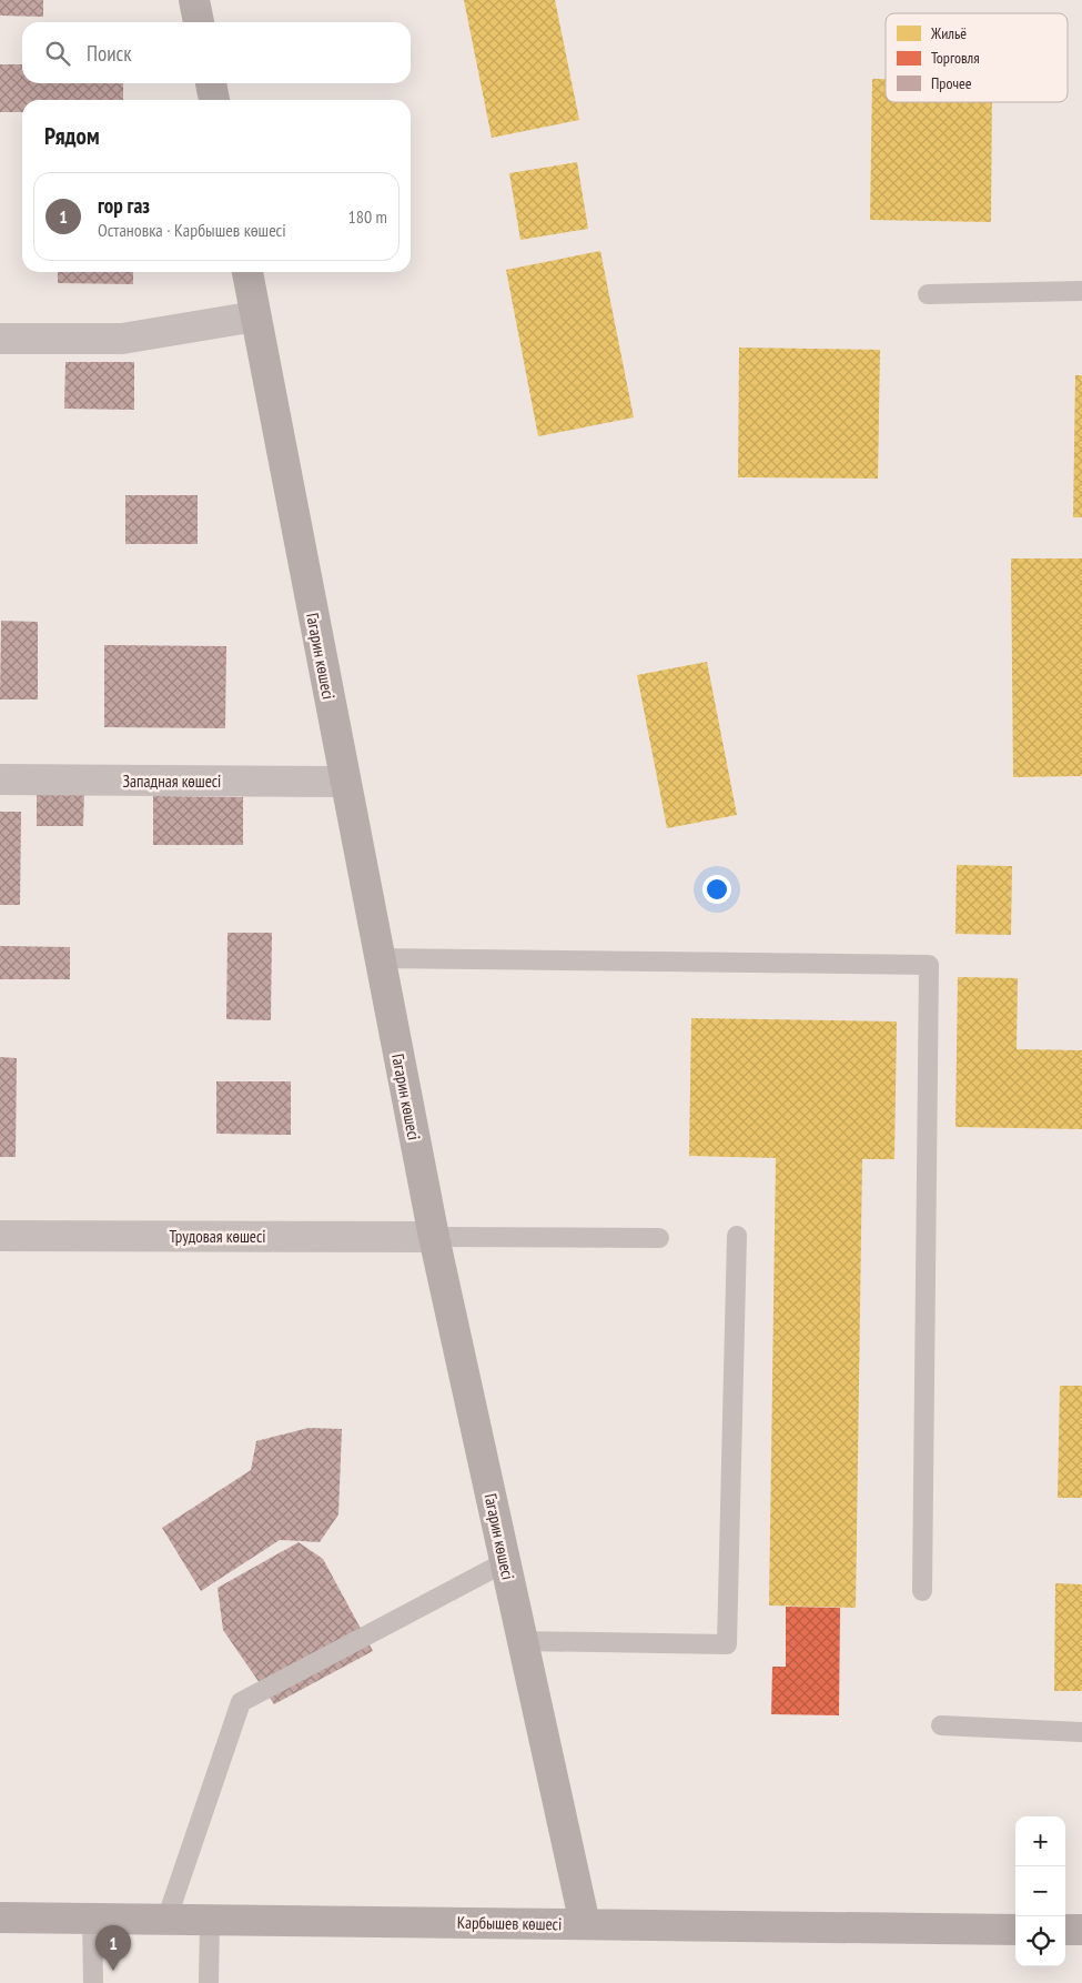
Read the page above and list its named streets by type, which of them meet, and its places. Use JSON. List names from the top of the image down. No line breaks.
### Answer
{"streets":{"street":["Гагарин көшесі","Западная көшесі","Трудовая көшесі","Карбышев көшесі"]},"crossings":[["Гагарин көшесі","Западная көшесі"],["Гагарин көшесі","Трудовая көшесі"],["Гагарин көшесі","Карбышев көшесі"]],"legend":["Жильё","Торговля","Прочее"],"page":{"search":"Поиск","heading":"Рядом","list":[{"mark":"1","name":"гор газ","note":"Остановка · Карбышев көшесі","value":"180 m"}],"map_buttons":["+","−"],"pins":"1"}}
